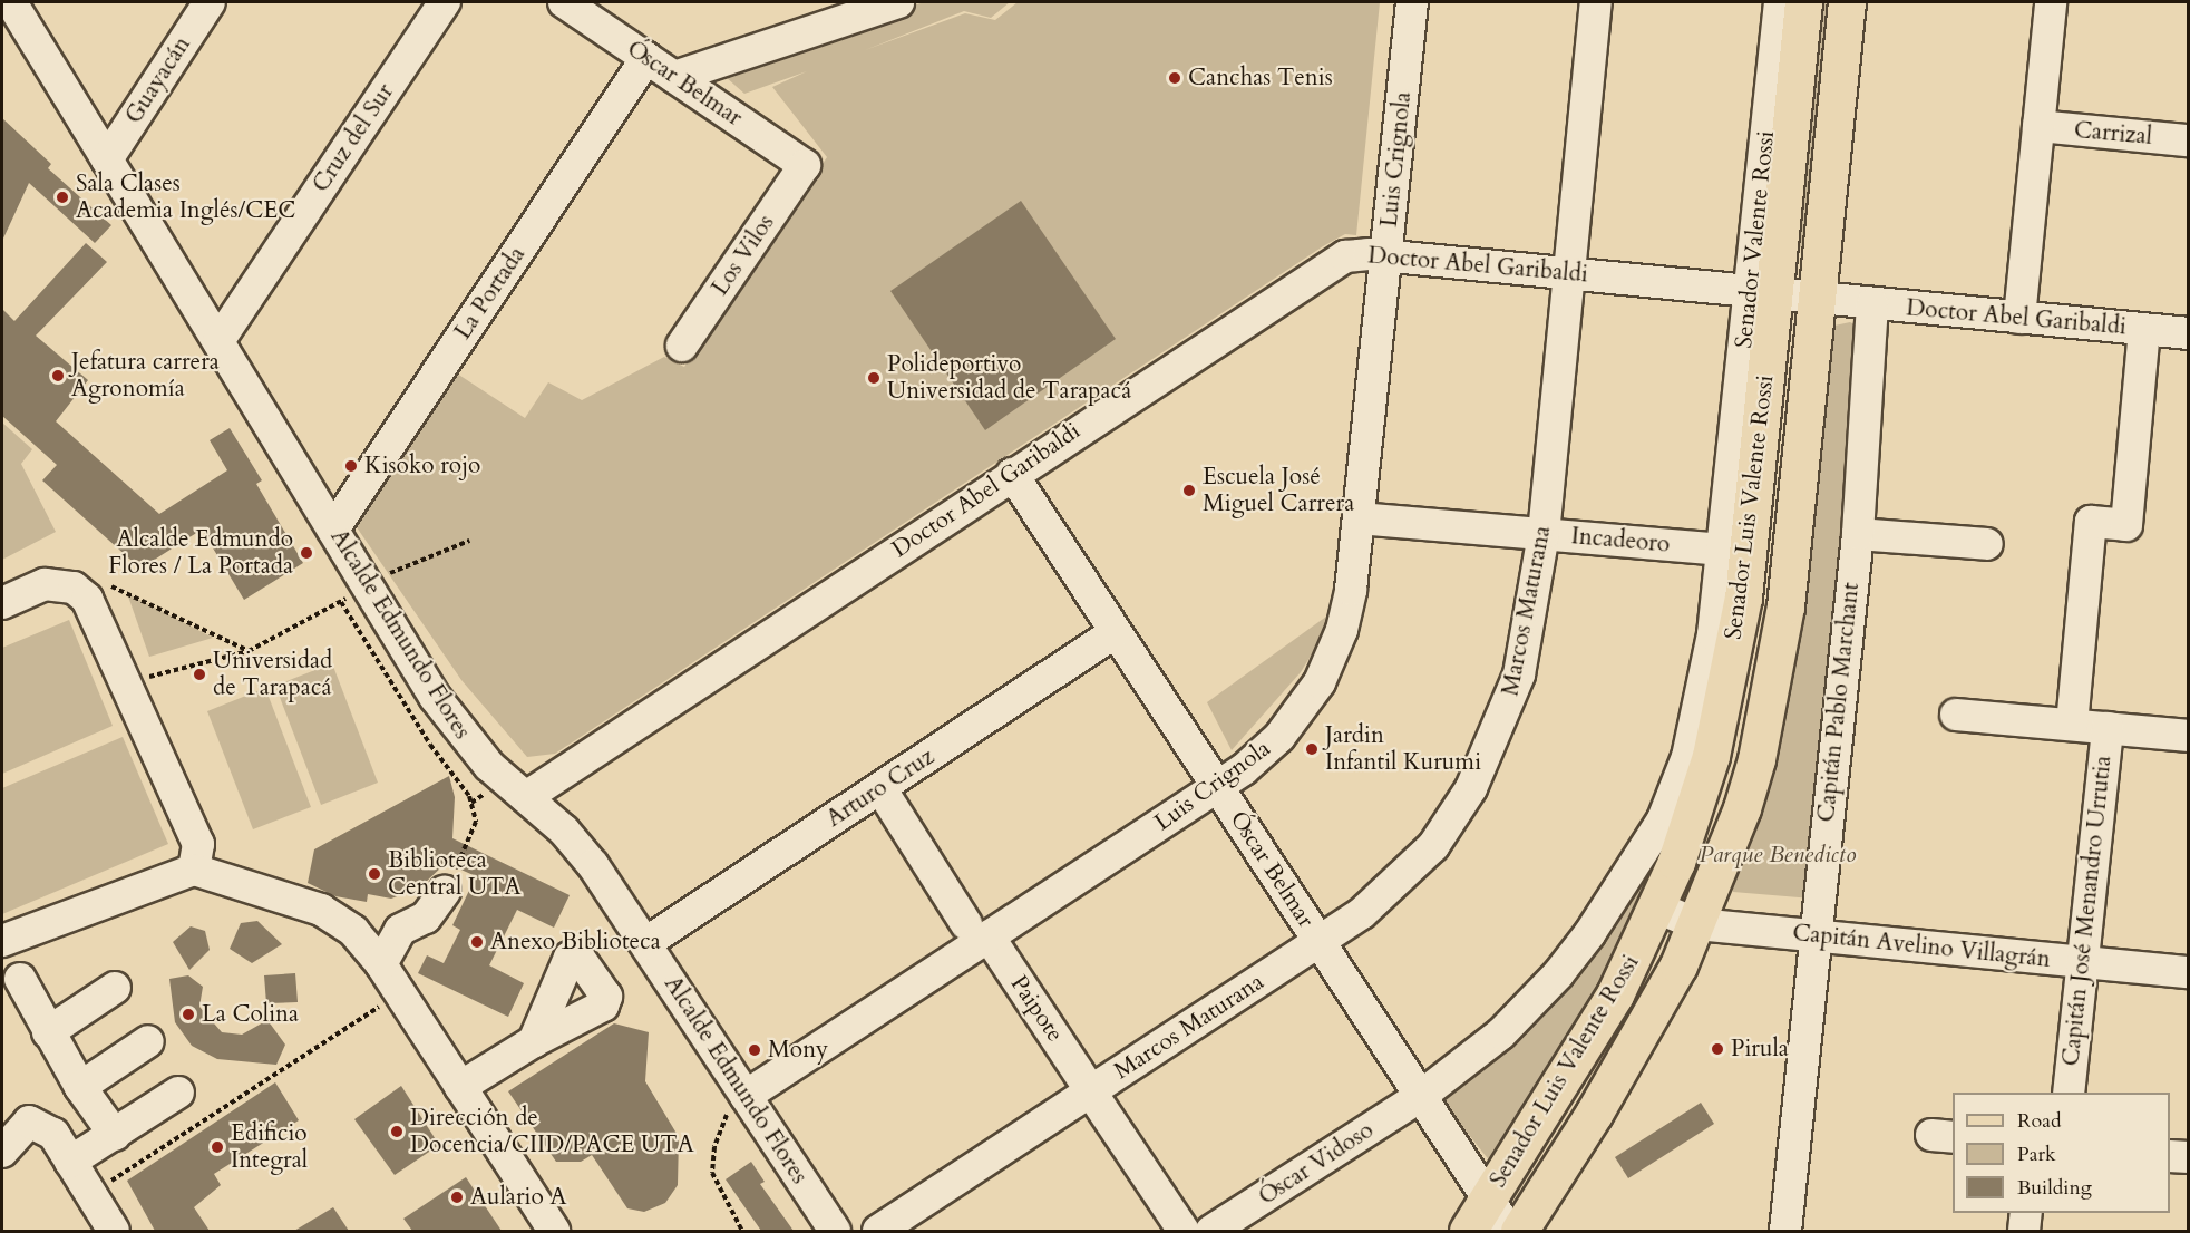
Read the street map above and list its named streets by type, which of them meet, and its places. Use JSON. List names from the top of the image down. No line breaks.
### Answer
{"streets":{"main road":["Senador Luis Valente Rossi"],"street":["Guayacán","Óscar Belmar","Carrizal","Cruz del Sur","Luis Crignola","Senador Valente Rossi","Los Vilos","Doctor Abel Garibaldi","La Portada","Incadeoro","Marcos Maturana","Alcalde Edmundo Flores","Capitán Pablo Marchant","Arturo Cruz","Capitán José Menandro Urrutia","Capitán Avelino Villagrán","Paipote","Óscar Vidoso"]},"crossings":[["Guayacán","Alcalde Edmundo Flores"],["Óscar Belmar","Luis Crignola"],["Óscar Belmar","Senador Valente Rossi"],["Óscar Belmar","Los Vilos"],["Óscar Belmar","Doctor Abel Garibaldi"],["Óscar Belmar","La Portada"],["Óscar Belmar","Senador Luis Valente Rossi"],["Óscar Belmar","Marcos Maturana"],["Óscar Belmar","Arturo Cruz"],["Óscar Belmar","Óscar Vidoso"],["Cruz del Sur","Alcalde Edmundo Flores"],["Luis Crignola","Doctor Abel Garibaldi"],["Luis Crignola","Incadeoro"],["Luis Crignola","Alcalde Edmundo Flores"],["Luis Crignola","Paipote"],["Senador Valente Rossi","Doctor Abel Garibaldi"],["Senador Valente Rossi","Senador Luis Valente Rossi"],["Senador Valente Rossi","Incadeoro"],["Senador Valente Rossi","Óscar Vidoso"],["Doctor Abel Garibaldi","Senador Luis Valente Rossi"],["Doctor Abel Garibaldi","Marcos Maturana"],["Doctor Abel Garibaldi","Alcalde Edmundo Flores"],["Doctor Abel Garibaldi","Capitán Pablo Marchant"],["Doctor Abel Garibaldi","Capitán José Menandro Urrutia"],["La Portada","Alcalde Edmundo Flores"],["Senador Luis Valente Rossi","Capitán Avelino Villagrán"],["Incadeoro","Marcos Maturana"],["Marcos Maturana","Paipote"],["Alcalde Edmundo Flores","Arturo Cruz"],["Capitán Pablo Marchant","Capitán Avelino Villagrán"],["Arturo Cruz","Paipote"],["Capitán José Menandro Urrutia","Capitán Avelino Villagrán"]],"parks":["Parque Benedicto"],"places":["Canchas Tenis","Sala Clases Academia Inglés/CEC","Jefatura carrera Agronomía","Polideportivo Universidad de Tarapacá","Kisoko rojo","Escuela José Miguel Carrera","Alcalde Edmundo Flores / La Portada","Universidad de Tarapacá","Jardin Infantil Kurumi","Biblioteca Central UTA","Anexo Biblioteca","La Colina","Pirula","Mony","Dirección de Docencia/CIID/PACE UTA","Edificio Integral","Aulario A"],"legend":["Road","Park","Building"]}
